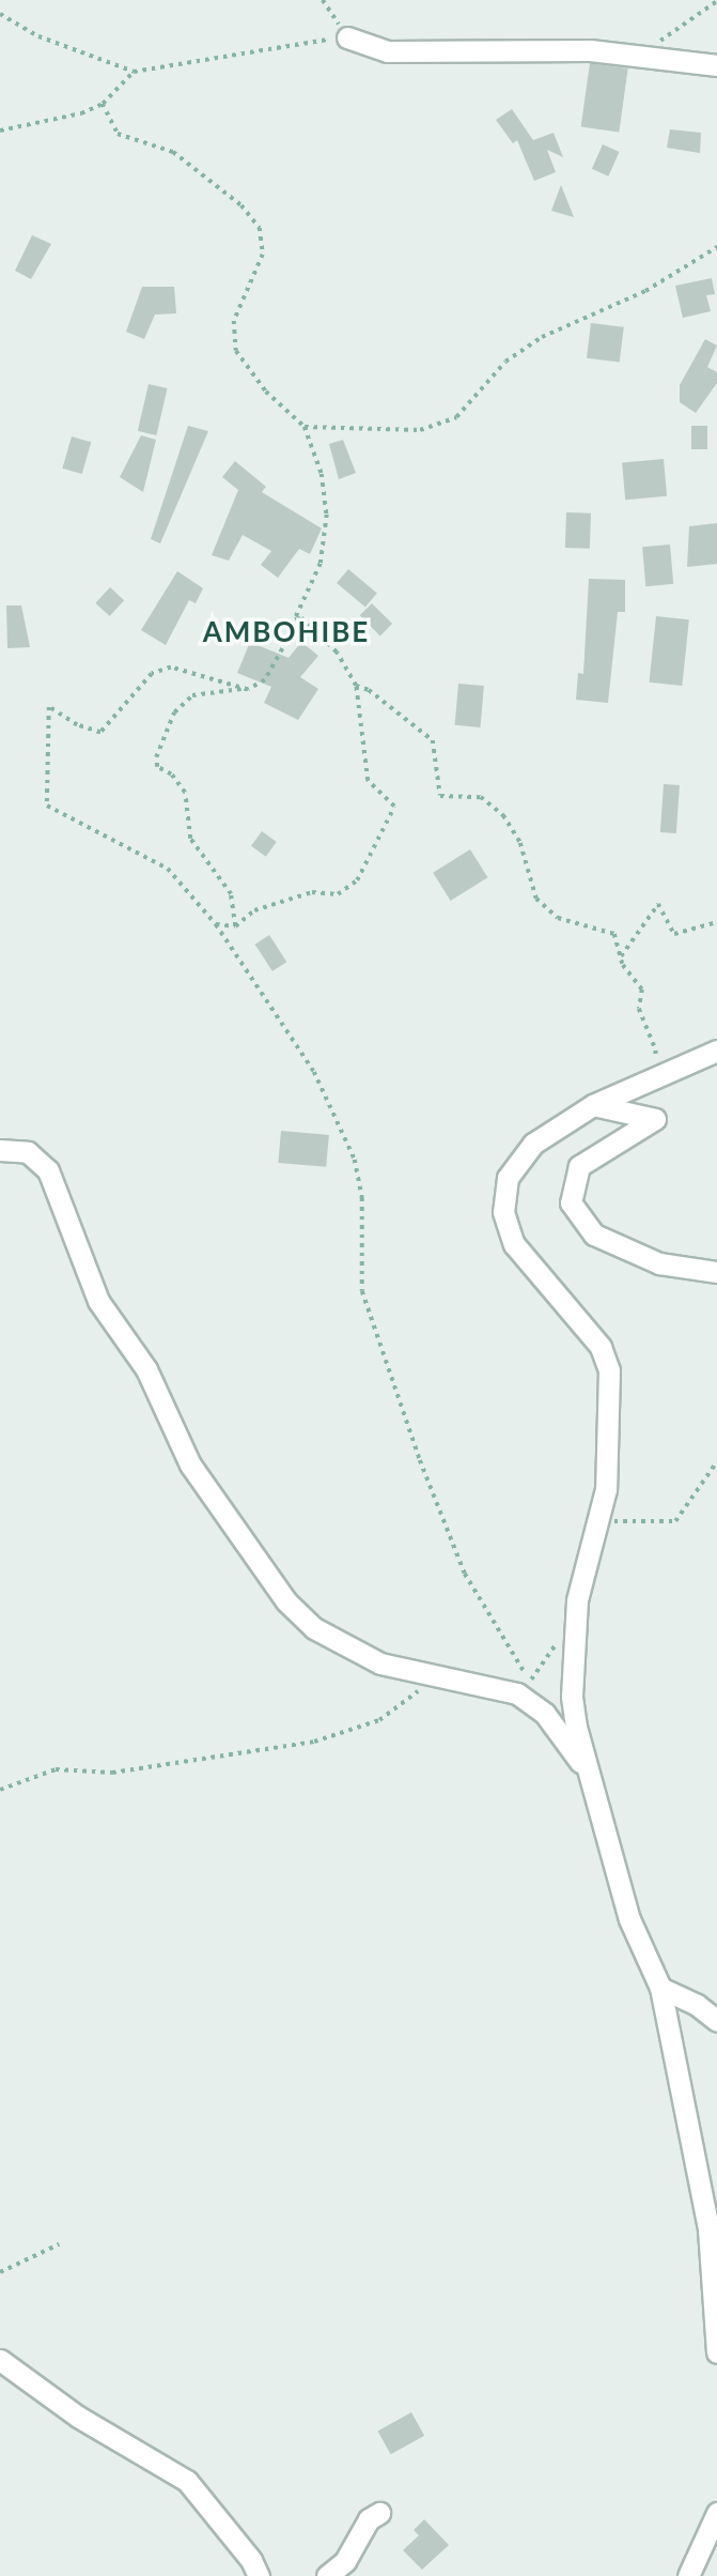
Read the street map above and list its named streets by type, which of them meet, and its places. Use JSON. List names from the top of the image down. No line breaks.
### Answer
{"districts":["AMBOHIBE"]}
